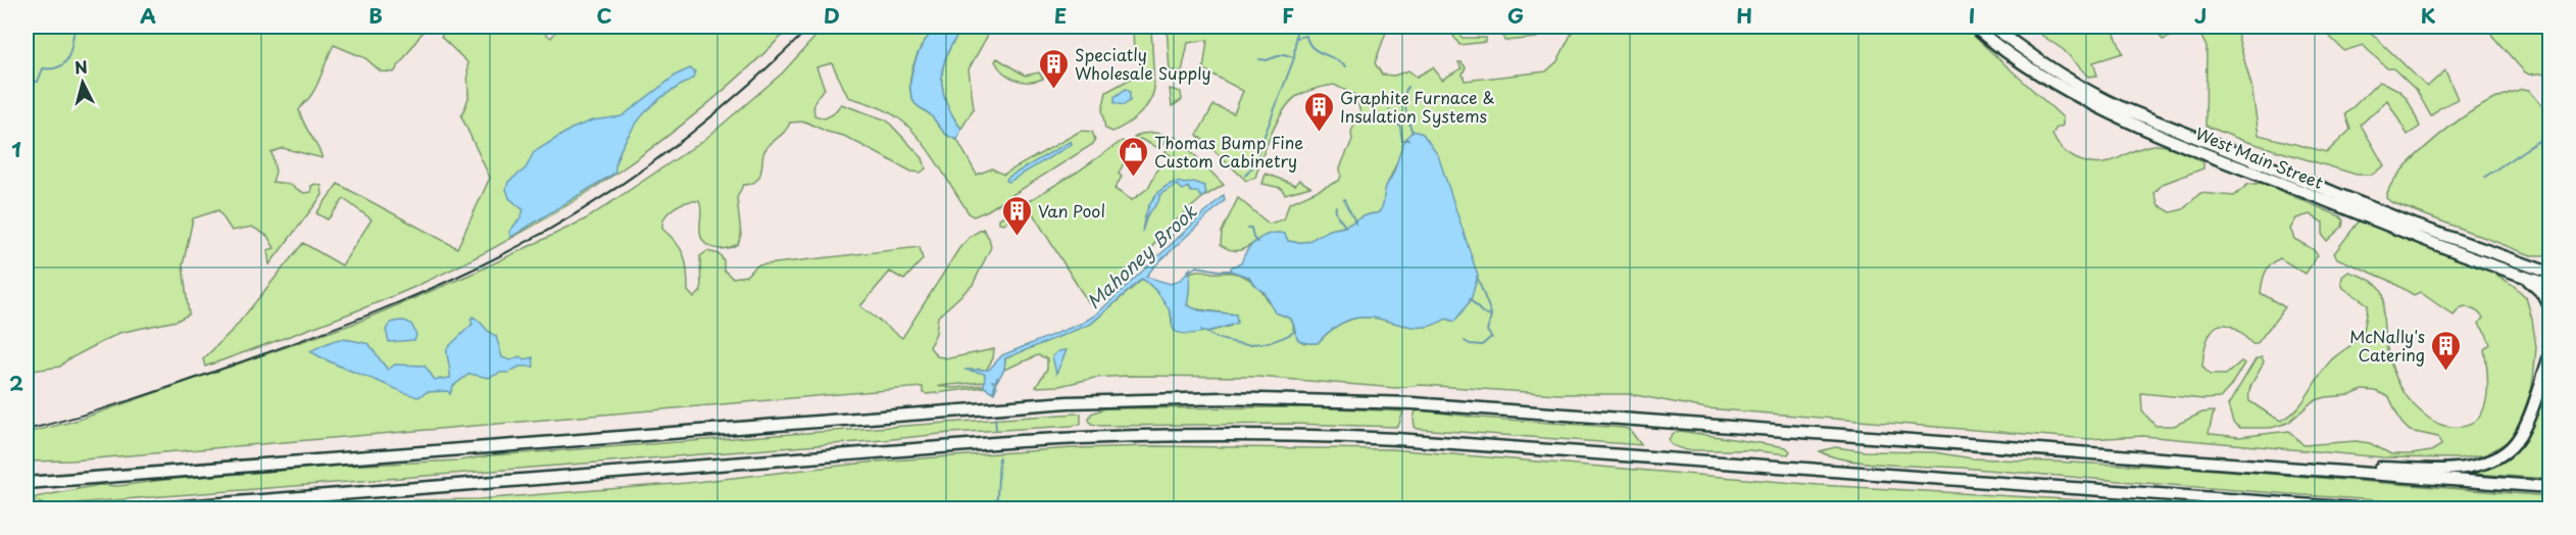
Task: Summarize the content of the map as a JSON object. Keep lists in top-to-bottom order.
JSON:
{
  "streets": {
    "highway": ["West Main Street"]
  },
  "water": ["Mahoney Brook"],
  "places": {
    "building": [
      "Speciatly Wholesale Supply",
      "Graphite Furnace & Insulation Systems",
      "Van Pool",
      "McNally's Catering"
    ],
    "shop": ["Thomas Bump Fine Custom Cabinetry"]
  },
  "north": "top",
  "grid": {
    "columns": [
      "A",
      "B",
      "C",
      "D",
      "E",
      "F",
      "G",
      "H",
      "I",
      "J",
      "K"
    ],
    "rows": ["1", "2"]
  }
}
